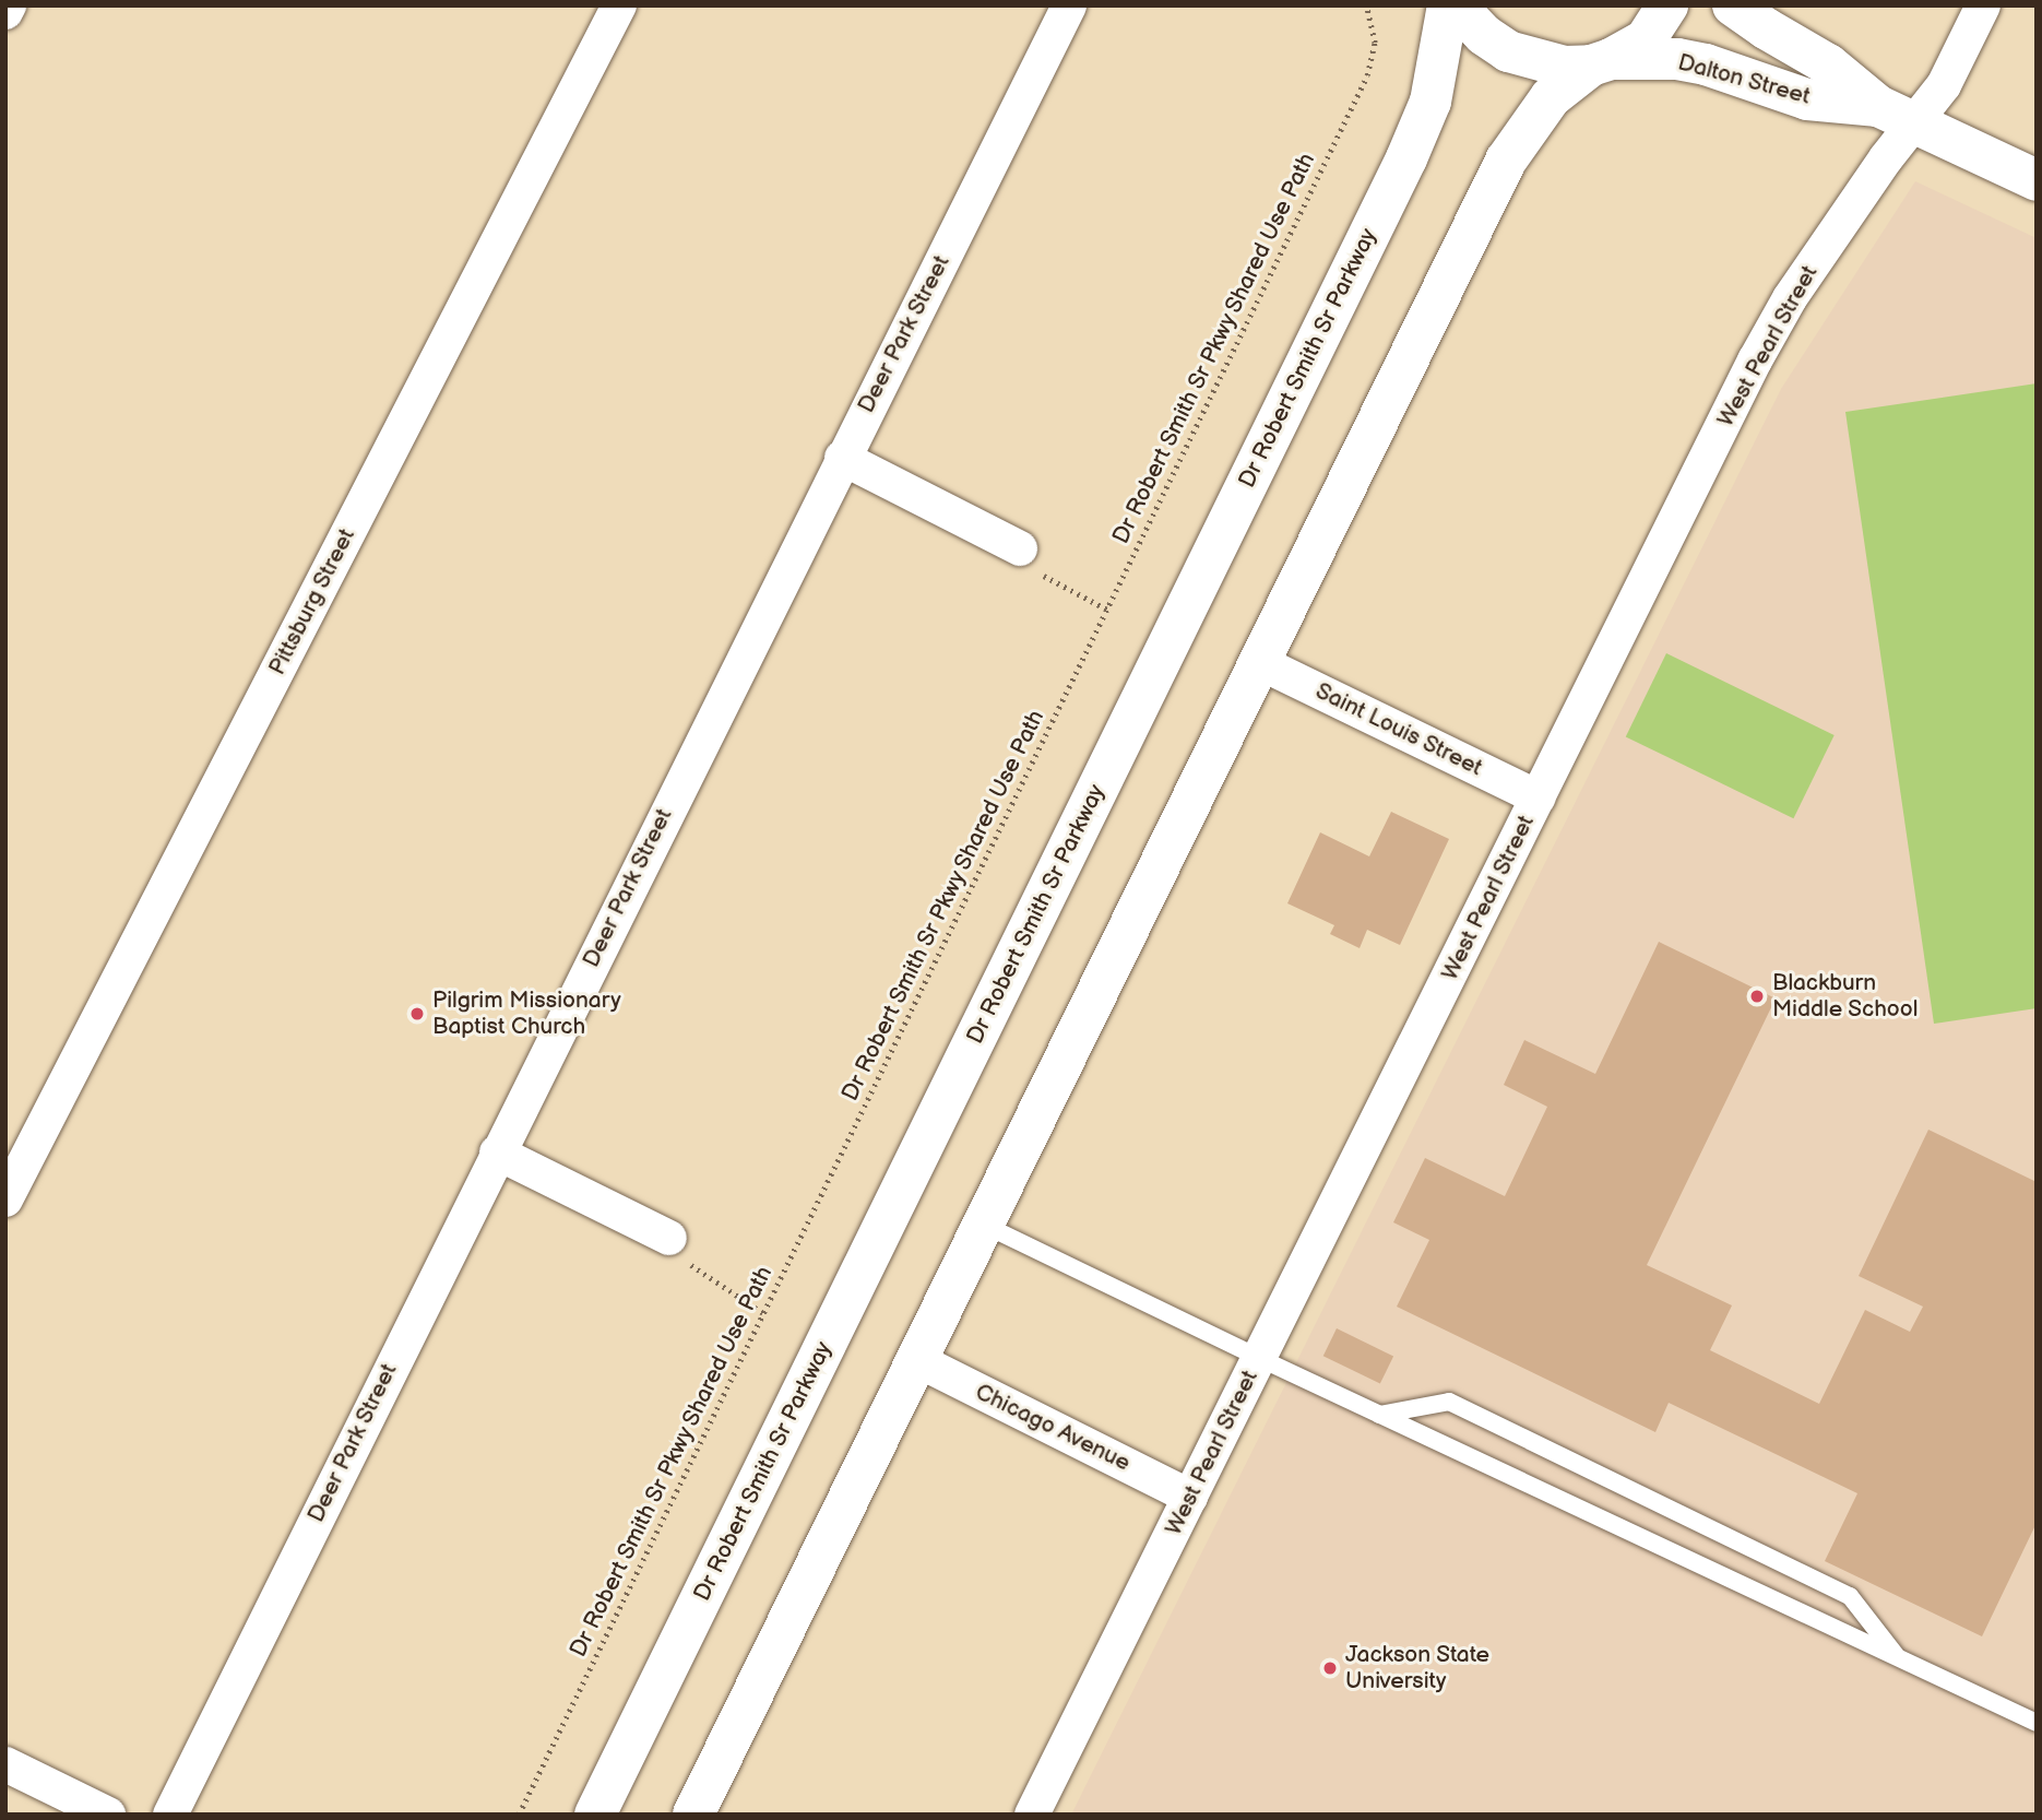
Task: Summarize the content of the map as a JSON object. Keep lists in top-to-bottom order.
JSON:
{
  "streets": {
    "street": [
      "Dalton Street",
      "Deer Park Street",
      "West Pearl Street",
      "Dr Robert Smith Sr Parkway",
      "Pittsburg Street",
      "Saint Louis Street",
      "Chicago Avenue"
    ],
    "path": ["Dr Robert Smith Sr Pkwy Shared Use Path"]
  },
  "crossings": [
    ["Dalton Street", "West Pearl Street"],
    ["West Pearl Street", "Saint Louis Street"],
    ["West Pearl Street", "Chicago Avenue"]
  ],
  "places": ["Blackburn Middle School", "Pilgrim Missionary Baptist Church", "Jackson State University"]
}
